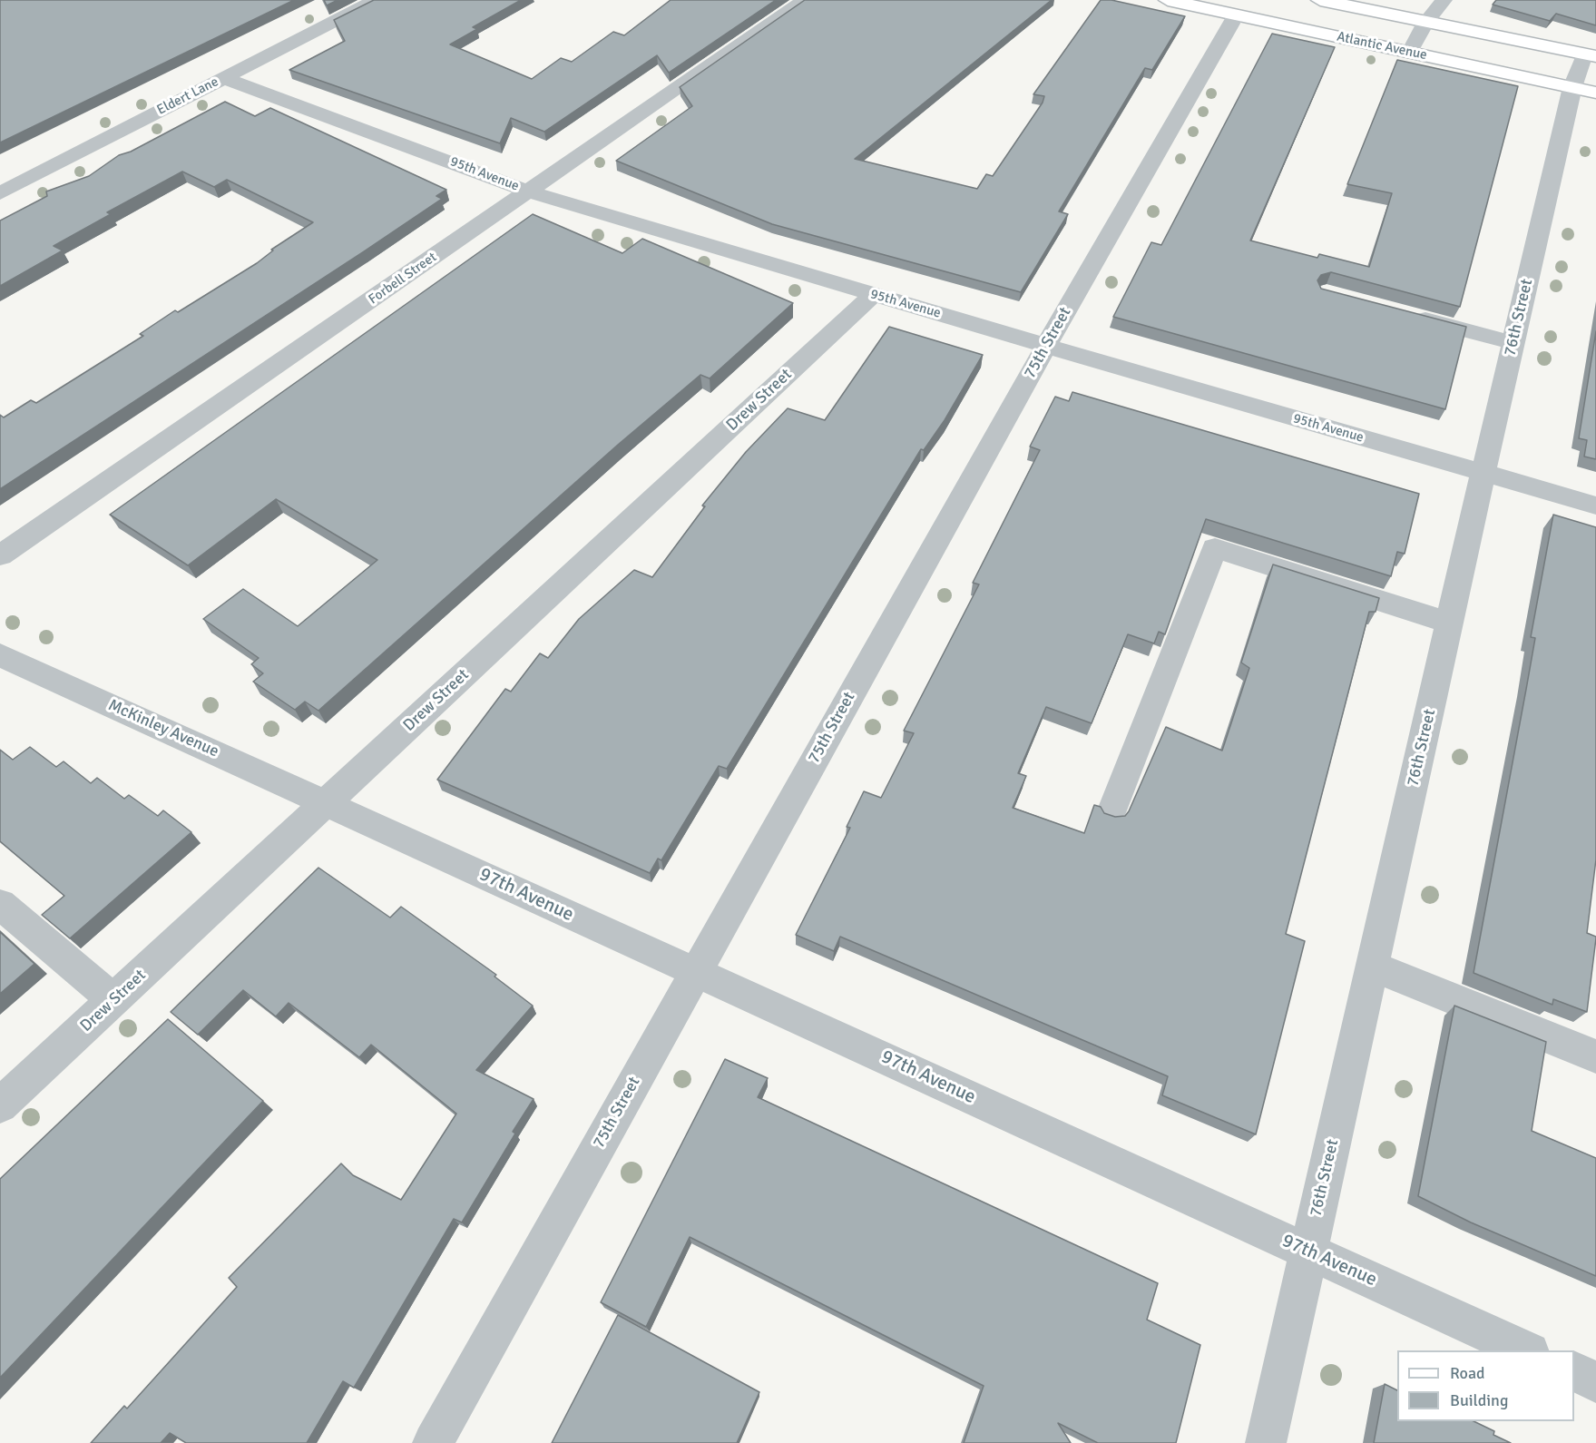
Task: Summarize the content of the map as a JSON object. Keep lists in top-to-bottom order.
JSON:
{
  "streets": {
    "main road": ["Atlantic Avenue"],
    "street": [
      "Eldert Lane",
      "95th Avenue",
      "Forbell Street",
      "76th Street",
      "75th Street",
      "Drew Street",
      "McKinley Avenue",
      "97th Avenue"
    ]
  },
  "crossings": [
    ["Atlantic Avenue", "76th Street"],
    ["Atlantic Avenue", "75th Street"],
    ["Eldert Lane", "95th Avenue"],
    ["95th Avenue", "Forbell Street"],
    ["95th Avenue", "76th Street"],
    ["95th Avenue", "75th Street"],
    ["95th Avenue", "Drew Street"],
    ["76th Street", "97th Avenue"],
    ["75th Street", "97th Avenue"],
    ["Drew Street", "McKinley Avenue"],
    ["Drew Street", "97th Avenue"],
    ["McKinley Avenue", "97th Avenue"]
  ],
  "legend": ["Road", "Building"]
}
